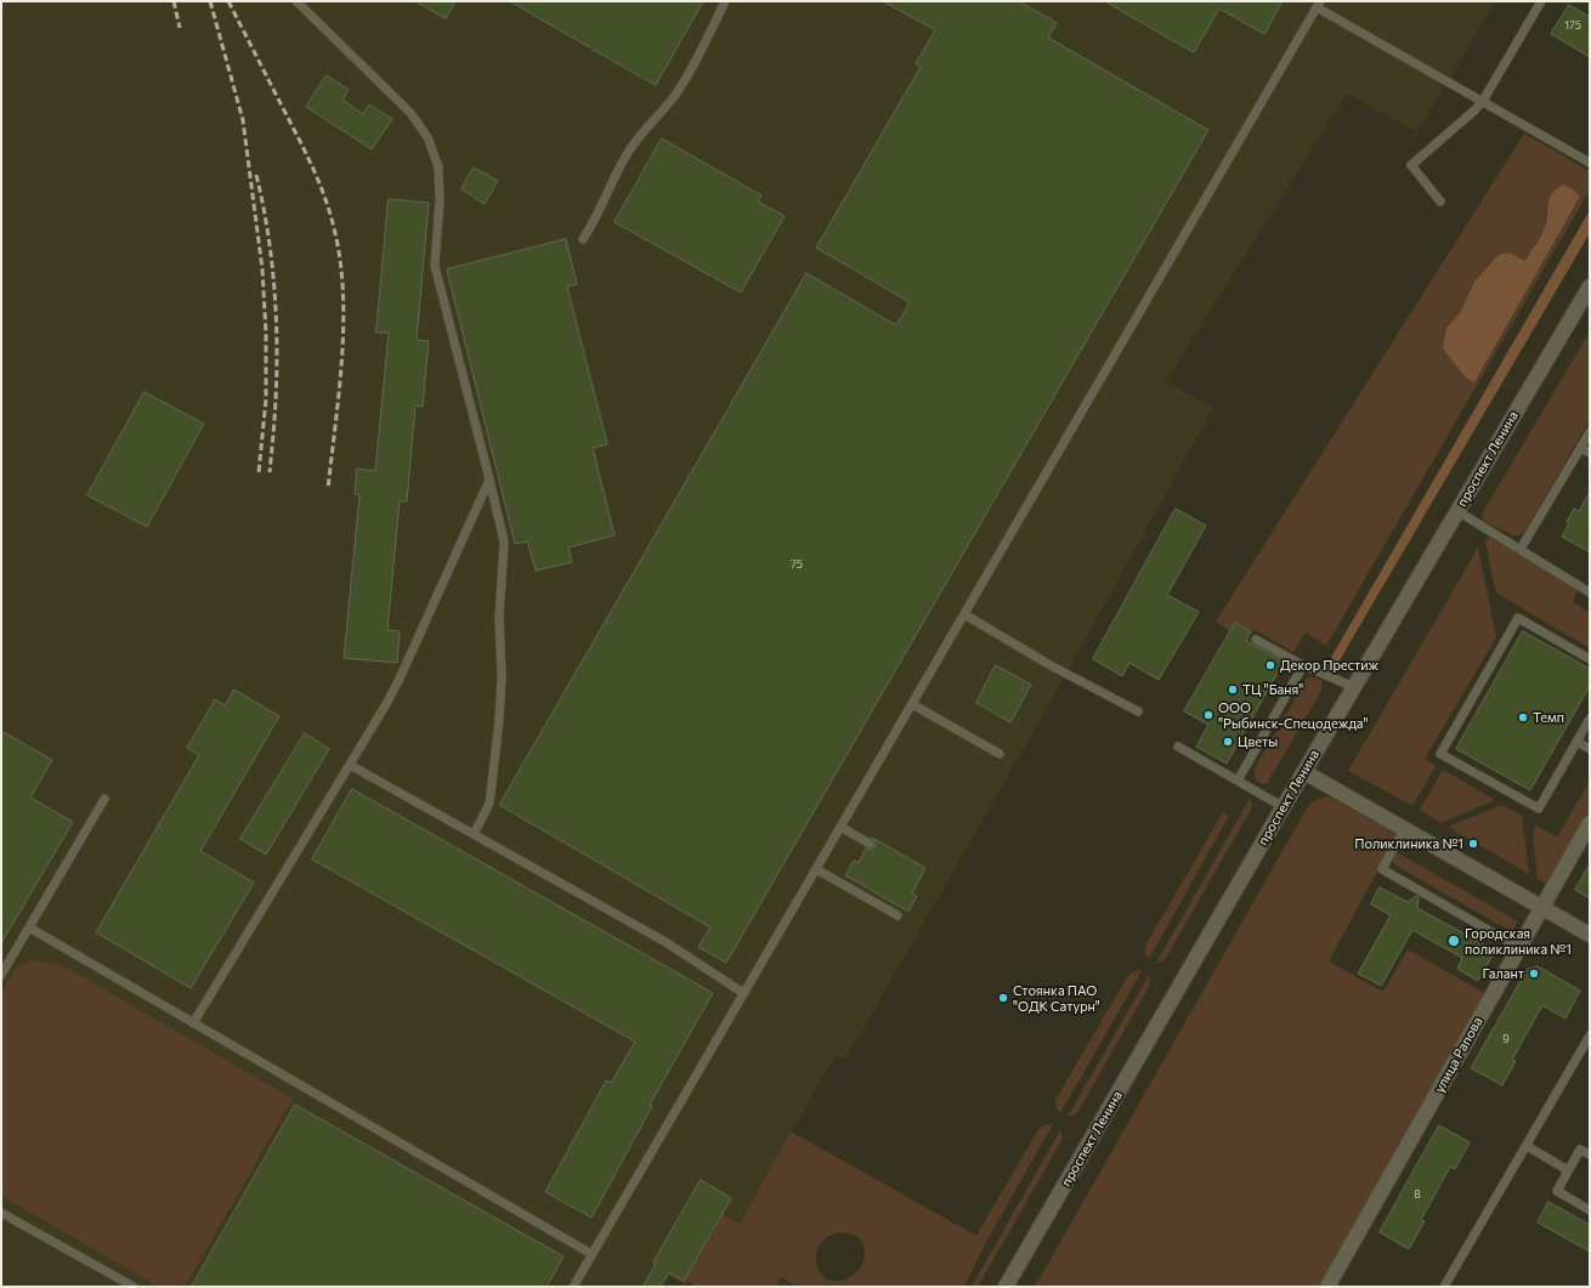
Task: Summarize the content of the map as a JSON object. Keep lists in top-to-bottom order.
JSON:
{
  "streets": {
    "main road": ["проспект Ленина", "улица Рапова"]
  },
  "places": [
    "Декор Престиж",
    "ТЦ \"Баня\"",
    "ООО \"Рыбинск-Спецодежда\"",
    "Темп",
    "Цветы",
    "Поликлиника №1",
    "Городская поликлиника №1",
    "Галант",
    "Стоянка ПАО \"ОДК Сатурн\""
  ],
  "house_numbers": [
    "175",
    "75",
    "9",
    "8"
  ]
}
